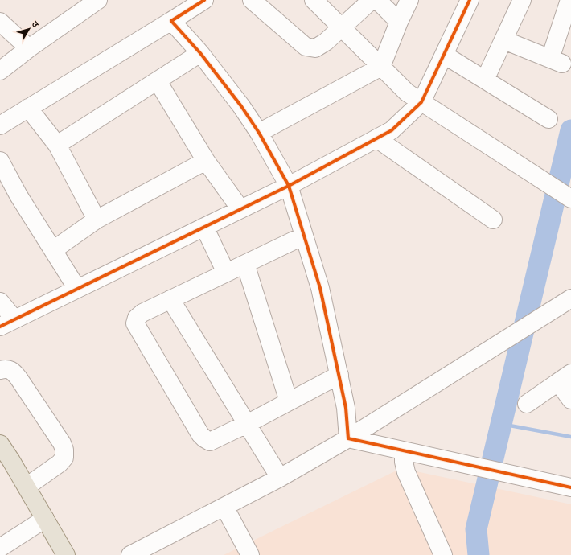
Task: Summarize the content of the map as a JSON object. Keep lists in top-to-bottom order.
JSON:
{
  "north": "top right"
}
